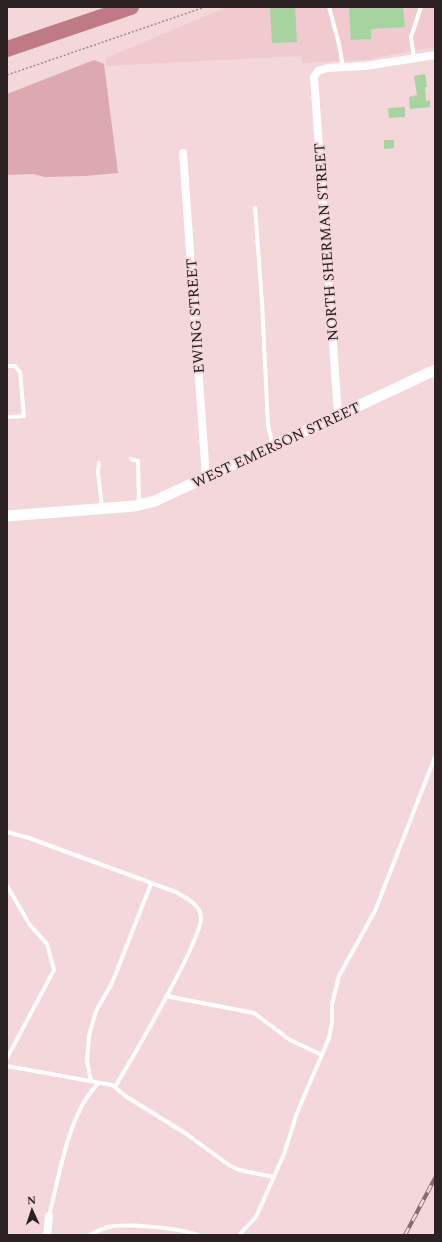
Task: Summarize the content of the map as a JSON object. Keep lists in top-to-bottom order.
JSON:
{
  "streets": {
    "street": ["NORTH SHERMAN STREET", "EWING STREET", "WEST EMERSON STREET"]
  },
  "crossings": [
    ["NORTH SHERMAN STREET", "WEST EMERSON STREET"],
    ["EWING STREET", "WEST EMERSON STREET"]
  ],
  "north": "top"
}
